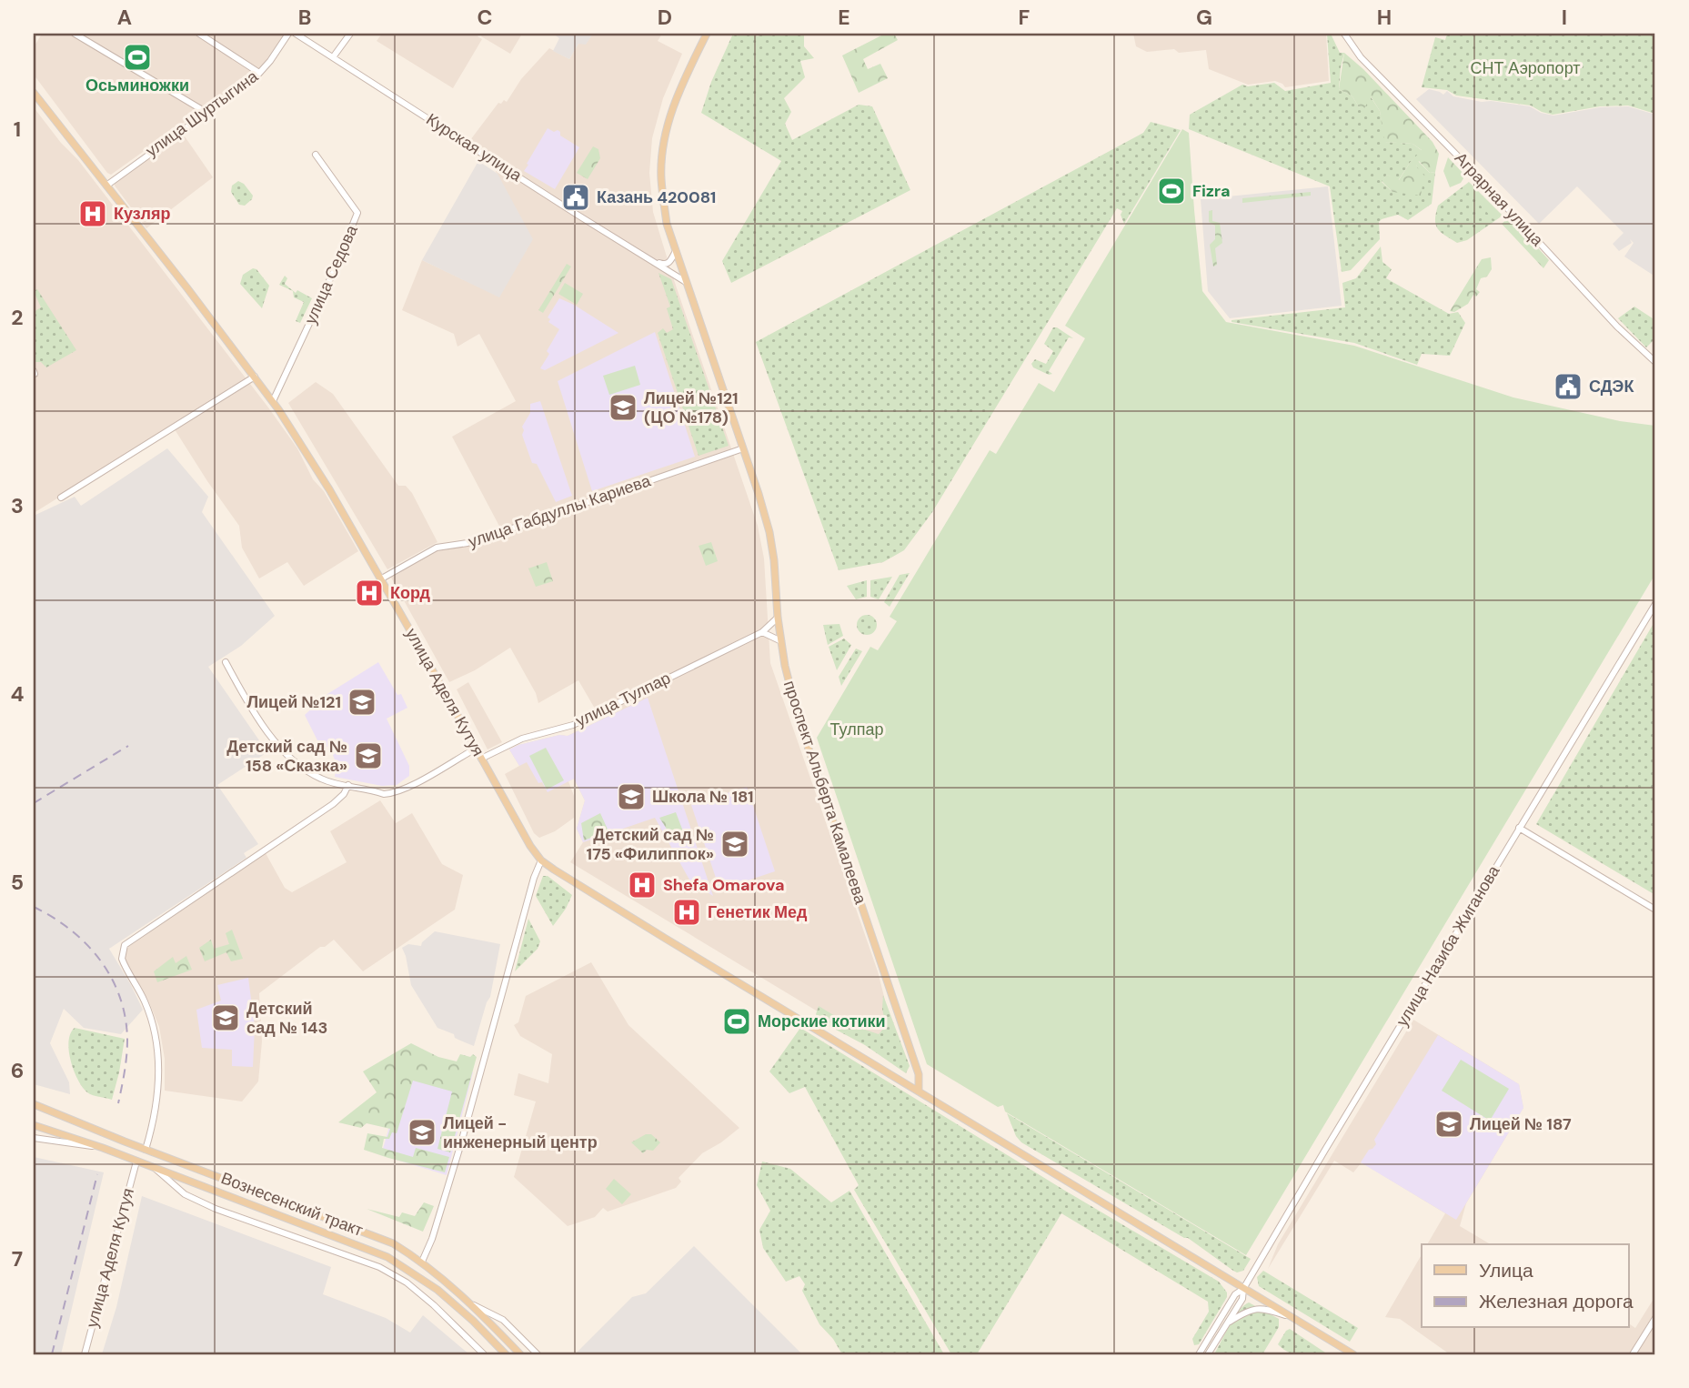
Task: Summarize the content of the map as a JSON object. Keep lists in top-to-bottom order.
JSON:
{
  "streets": {
    "main road": ["улица Аделя Кутуя", "проспект Альберта Камалеева", "Вознесенский тракт"],
    "street": [
      "улица Шуртыгина",
      "Курская улица",
      "Аграрная улица",
      "улица Седова",
      "улица Габдуллы Кариева",
      "улица Тулпар",
      "улица Назиба Жиганова"
    ]
  },
  "crossings": [
    ["улица Шуртыгина", "улица Аделя Кутуя"],
    ["Курская улица", "проспект Альберта Камалеева"],
    ["улица Седова", "улица Аделя Кутуя"],
    ["улица Габдуллы Кариева", "улица Аделя Кутуя"],
    ["улица Габдуллы Кариева", "проспект Альберта Камалеева"],
    ["улица Аделя Кутуя", "улица Тулпар"],
    ["улица Аделя Кутуя", "Вознесенский тракт"],
    ["улица Тулпар", "проспект Альберта Камалеева"]
  ],
  "parks": ["СНТ Аэропорт", "Тулпар"],
  "places": {
    "sports": ["Осьминожки", "Fizra", "Морские котики"],
    "public building": ["Казань 420081", "СДЭК"],
    "hospital": [
      "Кузляр",
      "Корд",
      "Shefa Omarova",
      "Генетик Мед"
    ],
    "school or university": [
      "Лицей №121 (ЦО №178)",
      "Лицей №121",
      "Детский сад № 158 «Сказка»",
      "Школа № 181",
      "Детский сад № 175 «Филиппок»",
      "Детский сад № 143",
      "Лицей № 187",
      "Лицей - инженерный центр"
    ]
  },
  "legend": ["Улица", "Железная дорога"],
  "grid": {
    "columns": [
      "A",
      "B",
      "C",
      "D",
      "E",
      "F",
      "G",
      "H",
      "I"
    ],
    "rows": [
      "1",
      "2",
      "3",
      "4",
      "5",
      "6",
      "7"
    ]
  }
}
